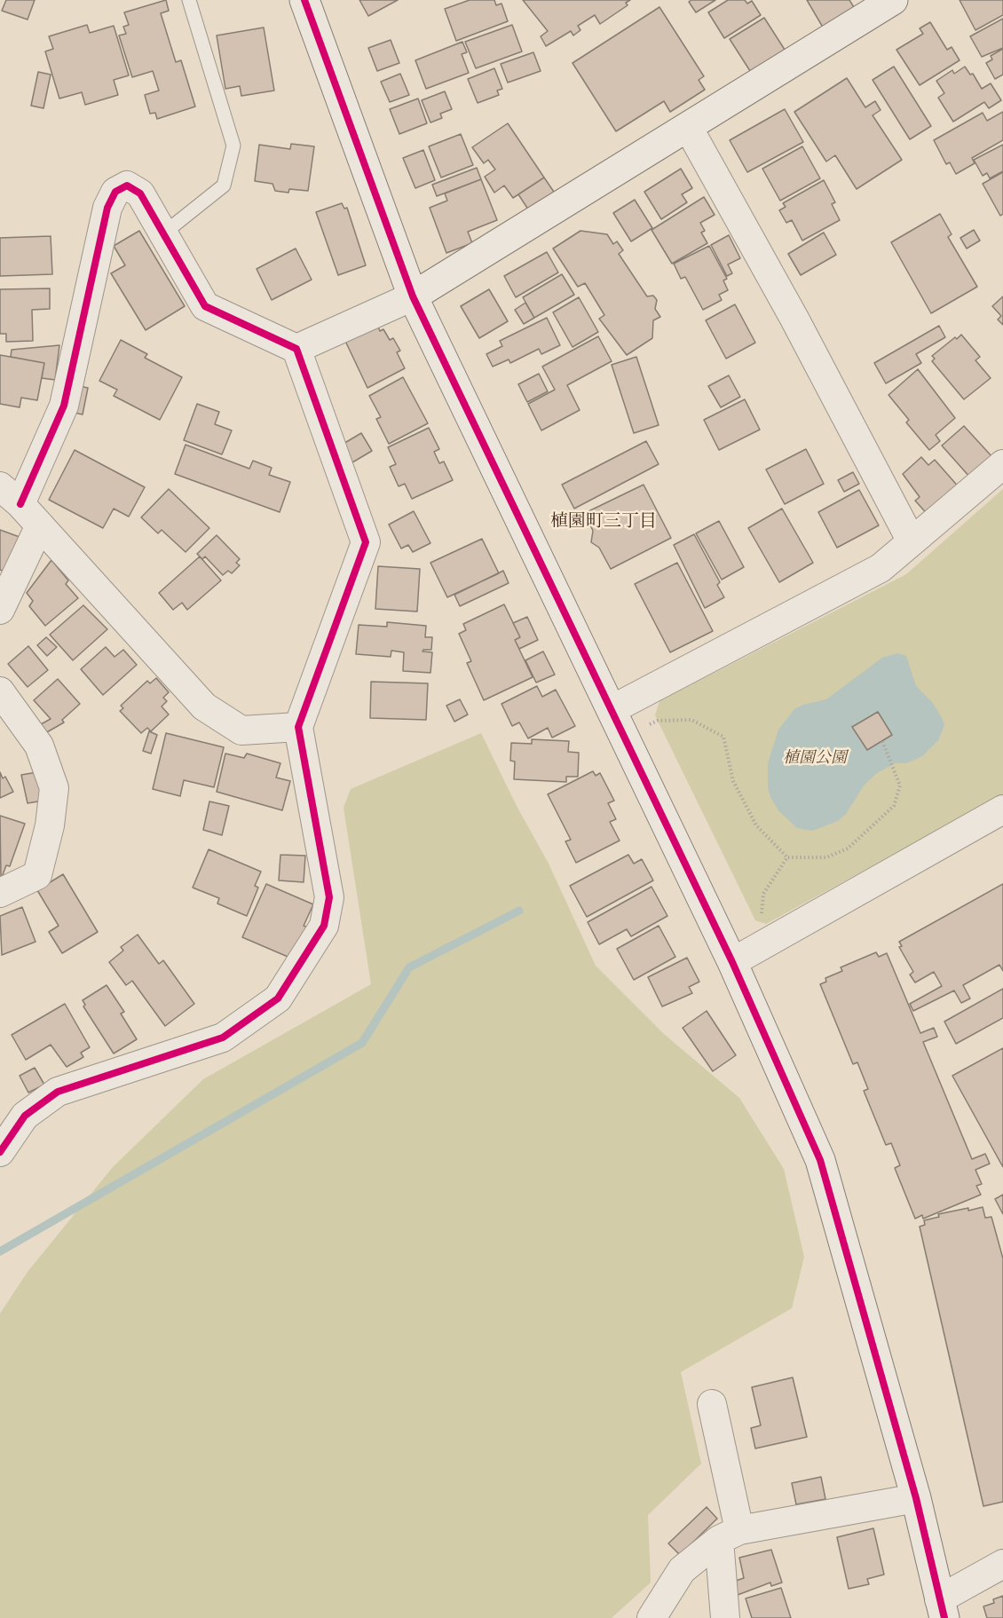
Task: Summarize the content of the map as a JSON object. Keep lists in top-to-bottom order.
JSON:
{
  "districts": ["植園町三丁目"],
  "parks": ["植園公園"]
}
